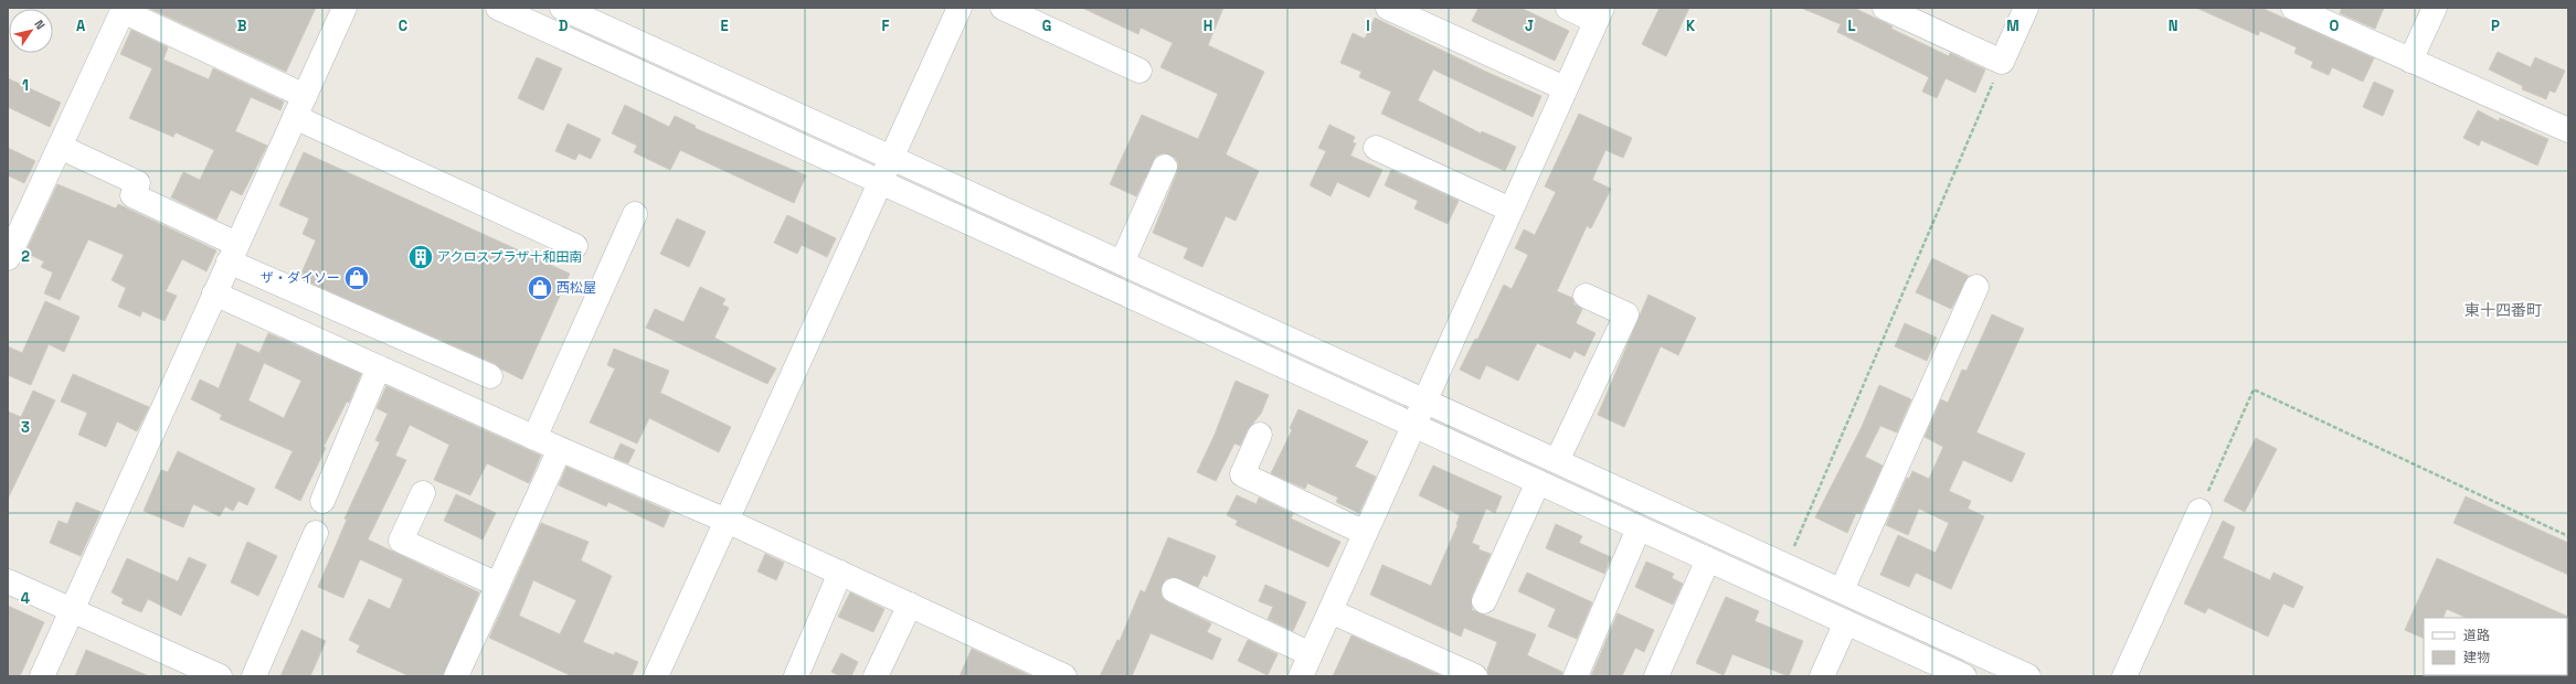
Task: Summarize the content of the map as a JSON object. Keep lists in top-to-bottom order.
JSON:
{
  "districts": ["東十四番町"],
  "places": {
    "building": ["アクロスプラザ十和田南"],
    "shop": ["ザ・ダイソー", "西松屋"]
  },
  "legend": ["道路", "建物"],
  "north": "top right",
  "grid": {
    "columns": [
      "A",
      "B",
      "C",
      "D",
      "E",
      "F",
      "G",
      "H",
      "I",
      "J",
      "K",
      "L",
      "M",
      "N",
      "O",
      "P"
    ],
    "rows": [
      "1",
      "2",
      "3",
      "4"
    ]
  }
}
